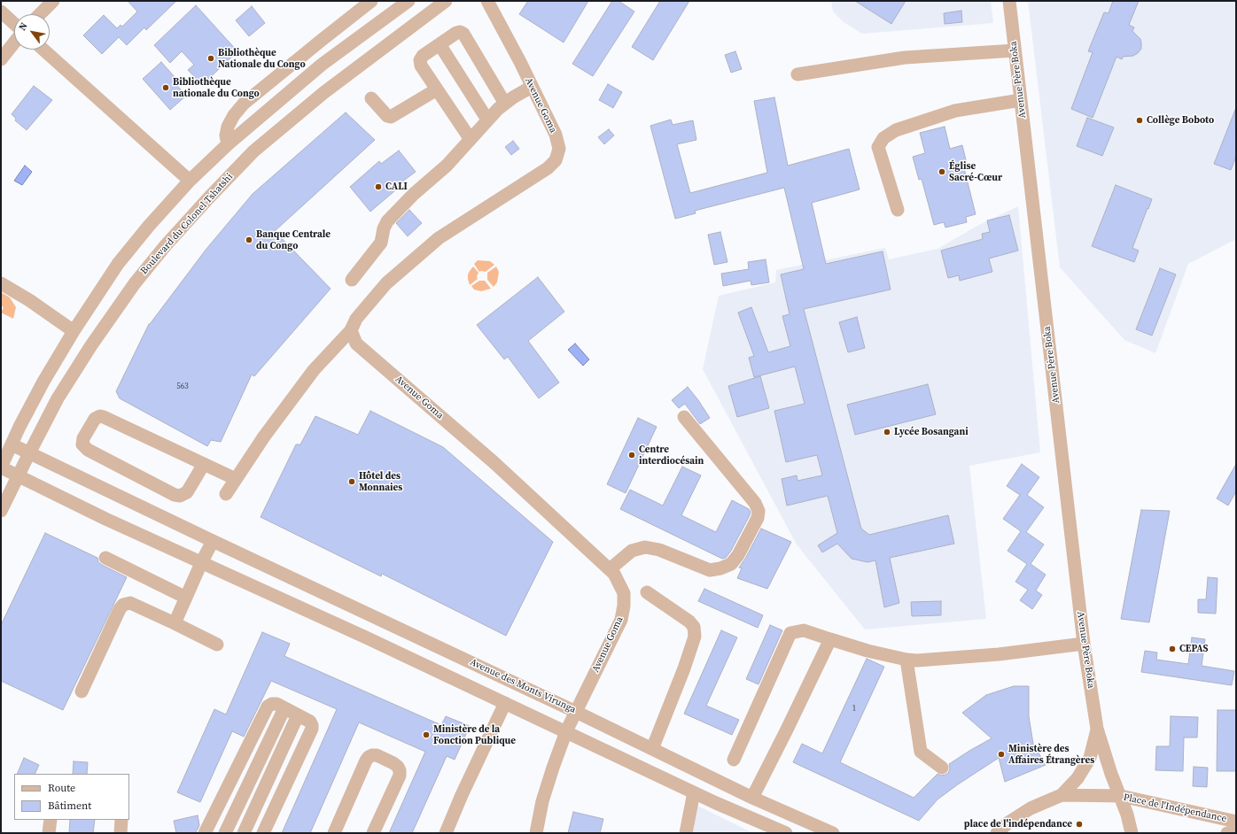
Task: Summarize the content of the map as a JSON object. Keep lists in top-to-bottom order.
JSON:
{
  "streets": {
    "street": [
      "Avenue Père Boka",
      "Avenue Goma",
      "Boulevard du Colonel Tshatshi",
      "Avenue des Monts Virunga",
      "Place de l'Indépendance"
    ]
  },
  "crossings": [
    ["Avenue Goma", "Avenue des Monts Virunga"],
    ["Boulevard du Colonel Tshatshi", "Avenue des Monts Virunga"]
  ],
  "places": [
    "Bibliothèque Nationale du Congo",
    "Bibliothèque nationale du Congo",
    "Collège Boboto",
    "Église Sacré-Cœur",
    "CALI",
    "Banque Centrale du Congo",
    "Lycée Bosangani",
    "Centre interdiocésain",
    "Hôtel des Monnaies",
    "CEPAS",
    "Ministère de la Fonction Publique",
    "Ministère des Affaires Étrangères",
    "place de l'indépendance"
  ],
  "house_numbers": ["563", "1"],
  "legend": ["Route", "Bâtiment"],
  "north": "top left"
}
